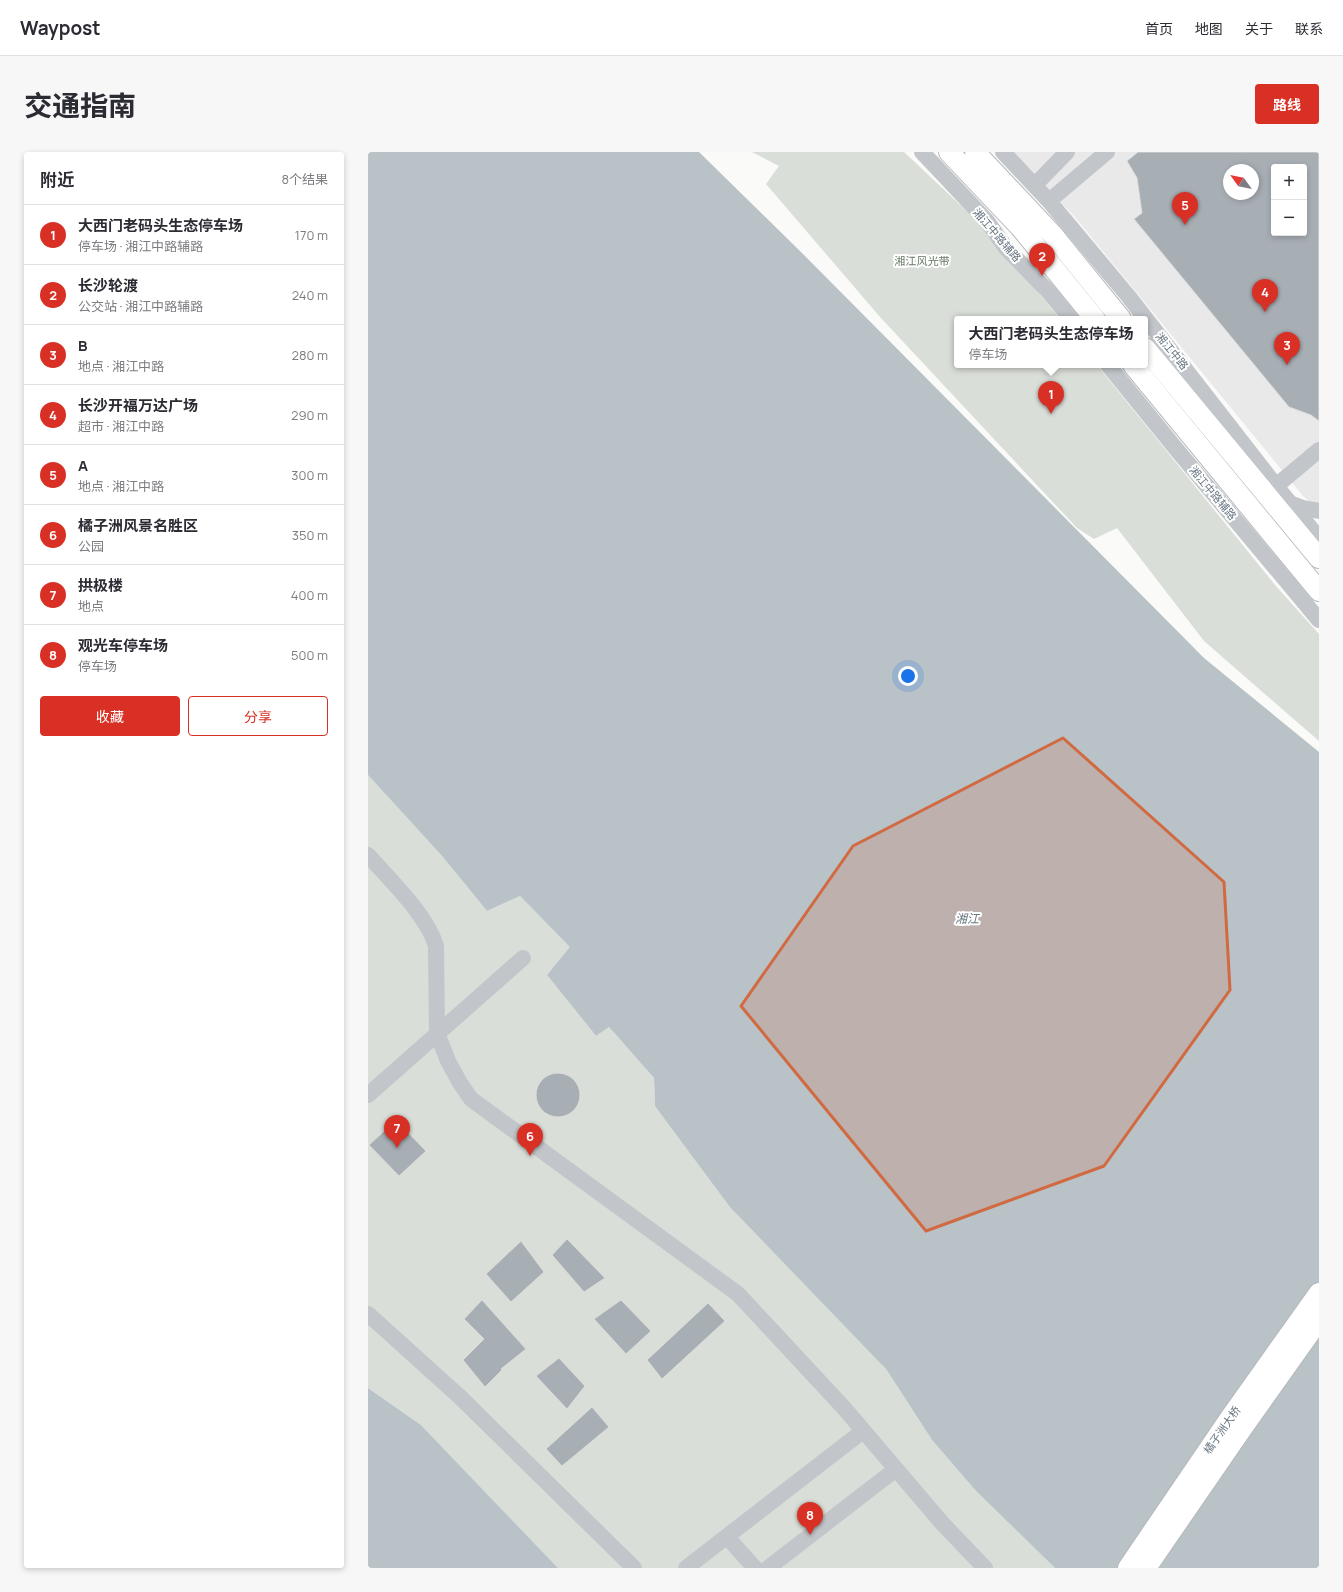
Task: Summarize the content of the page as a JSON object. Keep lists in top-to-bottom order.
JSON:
{
  "streets": {
    "main road": ["湘江中路", "橘子洲大桥"],
    "street": ["湘江中路辅路"]
  },
  "water": ["湘江"],
  "parks": ["湘江风光带"],
  "north": "top left",
  "page": {
    "header": "Waypost",
    "nav": [
      "首页",
      "地图",
      "关于",
      "联系"
    ],
    "title": "交通指南",
    "buttons": [
      "路线",
      ["收藏", "分享"]
    ],
    "heading": ["附近", "8个结果"],
    "map_buttons": ["+", "−"],
    "pins": [
      "5",
      "2",
      "4",
      "3",
      "1",
      "7",
      "6",
      "8"
    ],
    "list": [
      {
        "mark": "1",
        "name": "大西门老码头生态停车场",
        "note": "停车场 · 湘江中路辅路",
        "value": "170 m"
      },
      {
        "mark": "2",
        "name": "长沙轮渡",
        "note": "公交站 · 湘江中路辅路",
        "value": "240 m"
      },
      {
        "mark": "3",
        "name": "B",
        "note": "地点 · 湘江中路",
        "value": "280 m"
      },
      {
        "mark": "4",
        "name": "长沙开福万达广场",
        "note": "超市 · 湘江中路",
        "value": "290 m"
      },
      {
        "mark": "5",
        "name": "A",
        "note": "地点 · 湘江中路",
        "value": "300 m"
      },
      {
        "mark": "6",
        "name": "橘子洲风景名胜区",
        "note": "公园",
        "value": "350 m"
      },
      {
        "mark": "7",
        "name": "拱极楼",
        "note": "地点",
        "value": "400 m"
      },
      {
        "mark": "8",
        "name": "观光车停车场",
        "note": "停车场",
        "value": "500 m"
      }
    ],
    "popup": ["大西门老码头生态停车场", "停车场"]
  }
}
